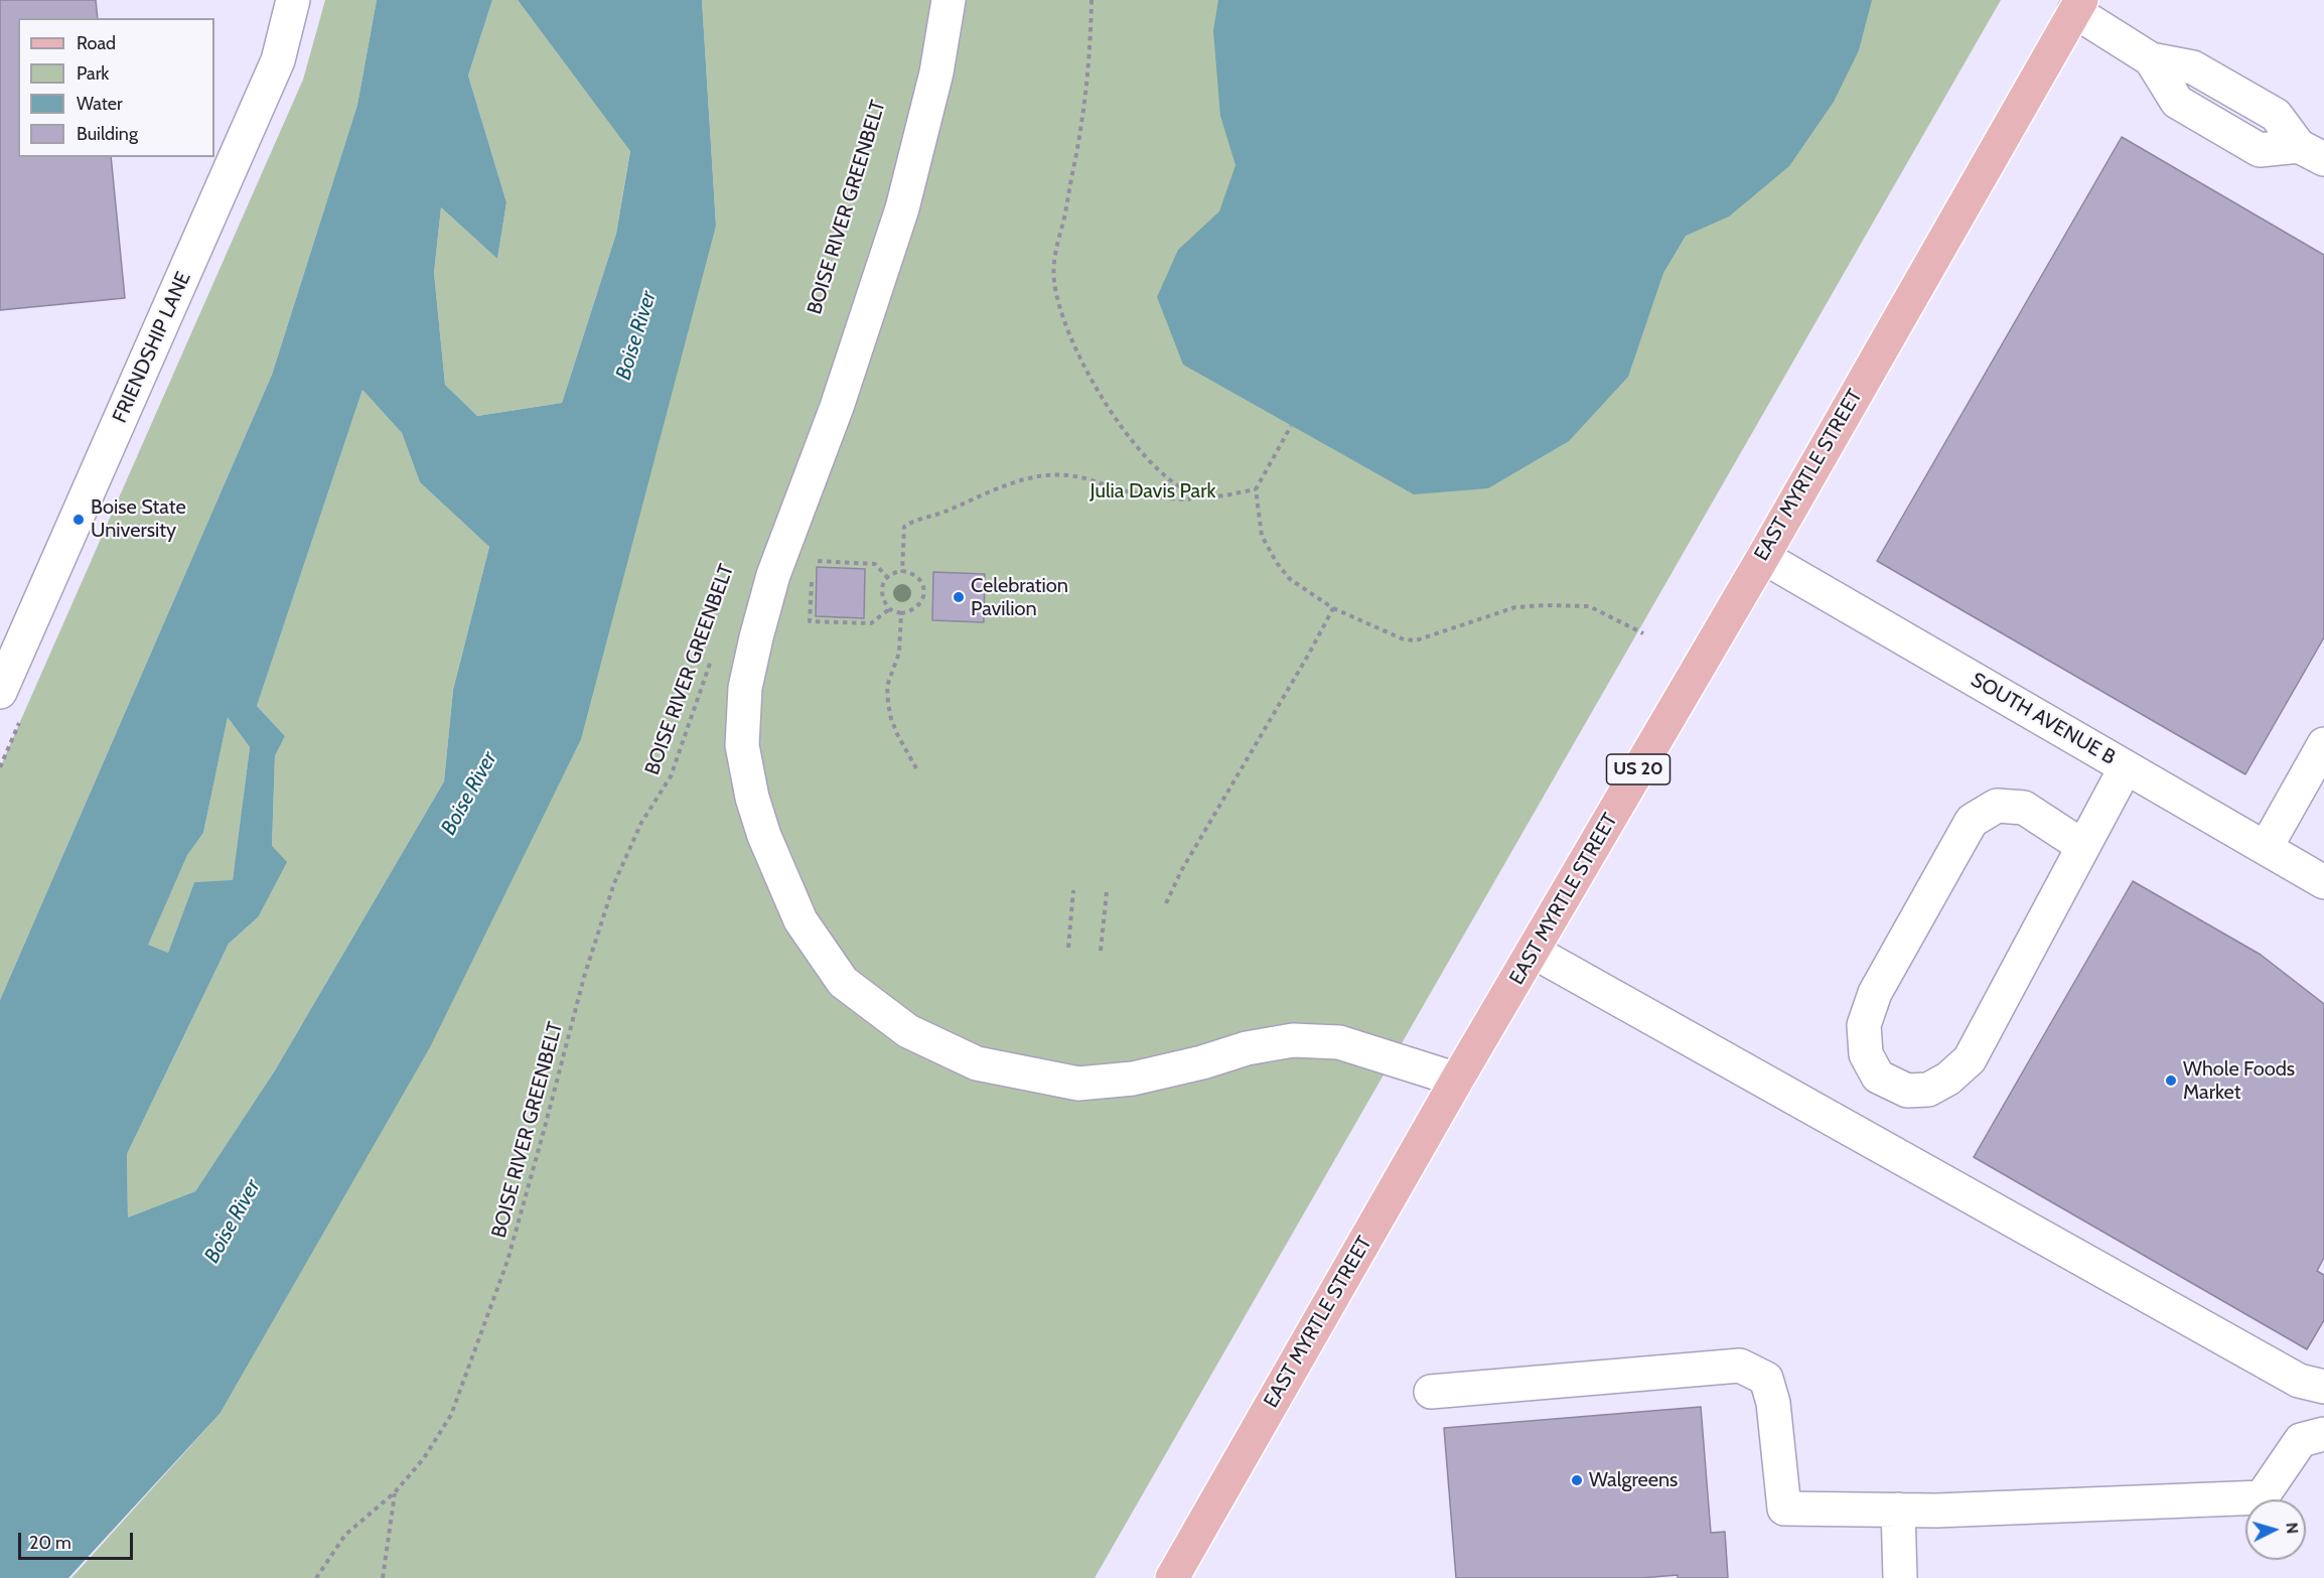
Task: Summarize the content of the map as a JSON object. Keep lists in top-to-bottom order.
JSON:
{
  "streets": {
    "main road": ["EAST MYRTLE STREET", "US 20"],
    "street": ["FRIENDSHIP LANE", "SOUTH AVENUE B"],
    "path": ["BOISE RIVER GREENBELT"]
  },
  "crossings": [
    ["EAST MYRTLE STREET", "SOUTH AVENUE B"]
  ],
  "water": ["Boise River"],
  "parks": ["Julia Davis Park"],
  "places": [
    "Boise State University",
    "Celebration Pavilion",
    "Whole Foods Market",
    "Walgreens"
  ],
  "legend": [
    "Road",
    "Park",
    "Water",
    "Building"
  ],
  "scale_bar": "20 m",
  "north": "right"
}
